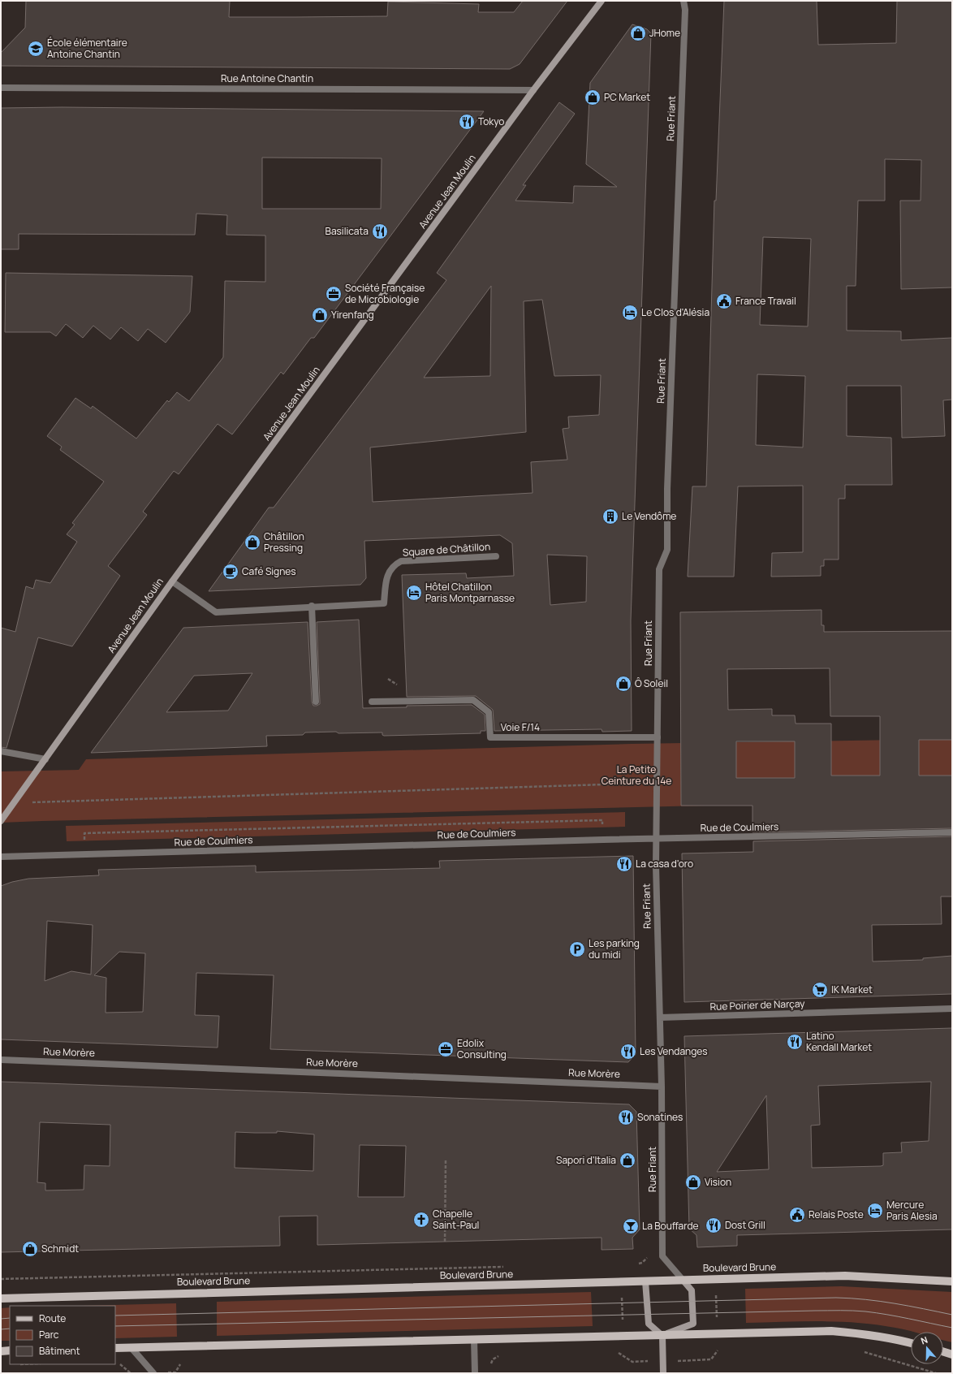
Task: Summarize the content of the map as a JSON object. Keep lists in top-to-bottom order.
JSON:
{
  "streets": {
    "main road": ["Avenue Jean Moulin", "Boulevard Brune"],
    "street": [
      "Rue Antoine Chantin",
      "Rue Friant",
      "Square de Châtillon",
      "Voie F/14",
      "Rue de Coulmiers",
      "Rue Poirier de Narçay",
      "Rue Morère"
    ]
  },
  "crossings": [
    ["Rue Antoine Chantin", "Avenue Jean Moulin"],
    ["Rue Friant", "Voie F/14"],
    ["Rue Friant", "Rue de Coulmiers"],
    ["Rue Friant", "Rue Poirier de Narçay"],
    ["Rue Friant", "Rue Morère"],
    ["Rue Friant", "Boulevard Brune"],
    ["Avenue Jean Moulin", "Square de Châtillon"]
  ],
  "parks": ["La Petite Ceinture du 14e"],
  "places": {
    "shop": [
      "JHome",
      "PC Market",
      "Yirenfang",
      "Châtillon Pressing",
      "Ô Soleil",
      "Sapori d'Italia",
      "Vision",
      "Schmidt"
    ],
    "school or university": ["École élémentaire Antoine Chantin"],
    "restaurant": [
      "Tokyo",
      "Basilicata",
      "La casa d'oro",
      "Latino Kendall Market",
      "Les Vendanges",
      "Sonatines",
      "Dost Grill"
    ],
    "office": ["Société Française de Microbiologie", "Edolix Consulting"],
    "public building": ["France Travail", "Relais Poste"],
    "hotel": ["Le Clos d'Alésia", "Hôtel Chatillon Paris Montparnasse", "Mercure Paris Alesia"],
    "building": ["Le Vendôme"],
    "cafe": ["Café Signes"],
    "parking": ["Les parking du midi"],
    "supermarket": ["IK Market"],
    "church": ["Chapelle Saint-Paul"],
    "bar": ["La Bouffarde"]
  },
  "legend": ["Route", "Parc", "Bâtiment"],
  "north": "top"
}
